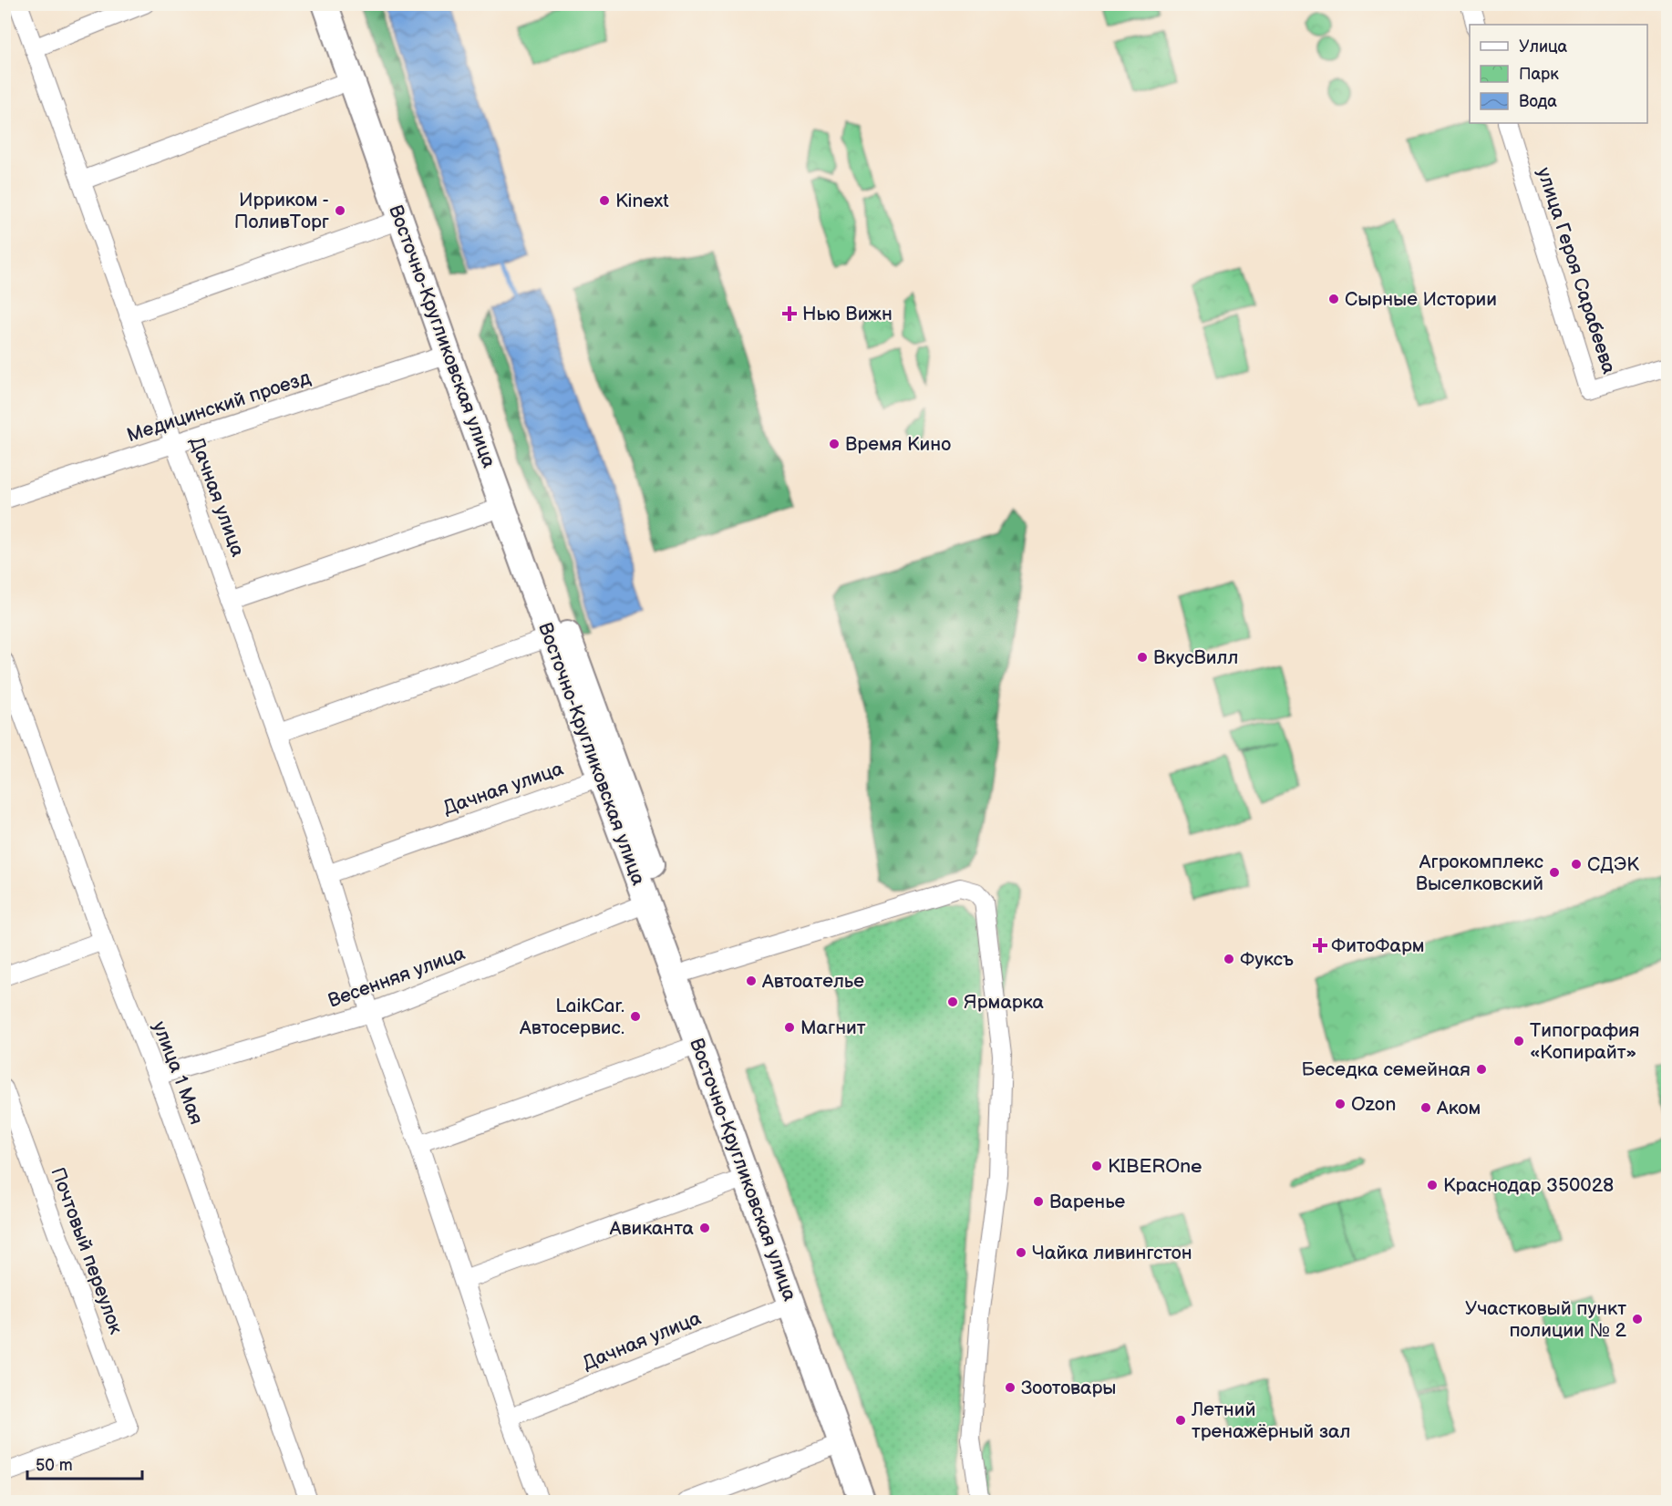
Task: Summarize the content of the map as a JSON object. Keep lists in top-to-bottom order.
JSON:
{
  "streets": {
    "main road": ["Восточно-Кругликовская улица"],
    "street": [
      "улица Героя Сарабеева",
      "Медицинский проезд",
      "Дачная улица",
      "Весенняя улица",
      "улица 1 Мая",
      "Почтовый переулок"
    ]
  },
  "crossings": [
    ["Восточно-Кругликовская улица", "Медицинский проезд"],
    ["Восточно-Кругликовская улица", "Дачная улица"],
    ["Восточно-Кругликовская улица", "Весенняя улица"],
    ["Медицинский проезд", "Дачная улица"],
    ["Дачная улица", "Весенняя улица"],
    ["Весенняя улица", "улица 1 Мая"]
  ],
  "places": {
    "other": [
      "Kinext",
      "Ирриком - ПоливТорг",
      "Сырные Истории",
      "Время Кино",
      "ВкусВилл",
      "СДЭК",
      "Агрокомплекс Выселковский",
      "Фуксъ",
      "Автоателье",
      "Ярмарка",
      "LaikCar. Автосервис.",
      "Магнит",
      "Типография «Копирайт»",
      "Беседка семейная",
      "Ozon",
      "Аком",
      "KIBEROne",
      "Краснодар 350028",
      "Варенье",
      "Авиканта",
      "Чайка ливингстон",
      "Участковый пункт полиции № 2",
      "Зоотовары",
      "Летний тренажёрный зал"
    ],
    "health": ["Нью Вижн", "ФитоФарм"]
  },
  "legend": ["Улица", "Парк", "Вода"],
  "scale_bar": "50 m"
}
